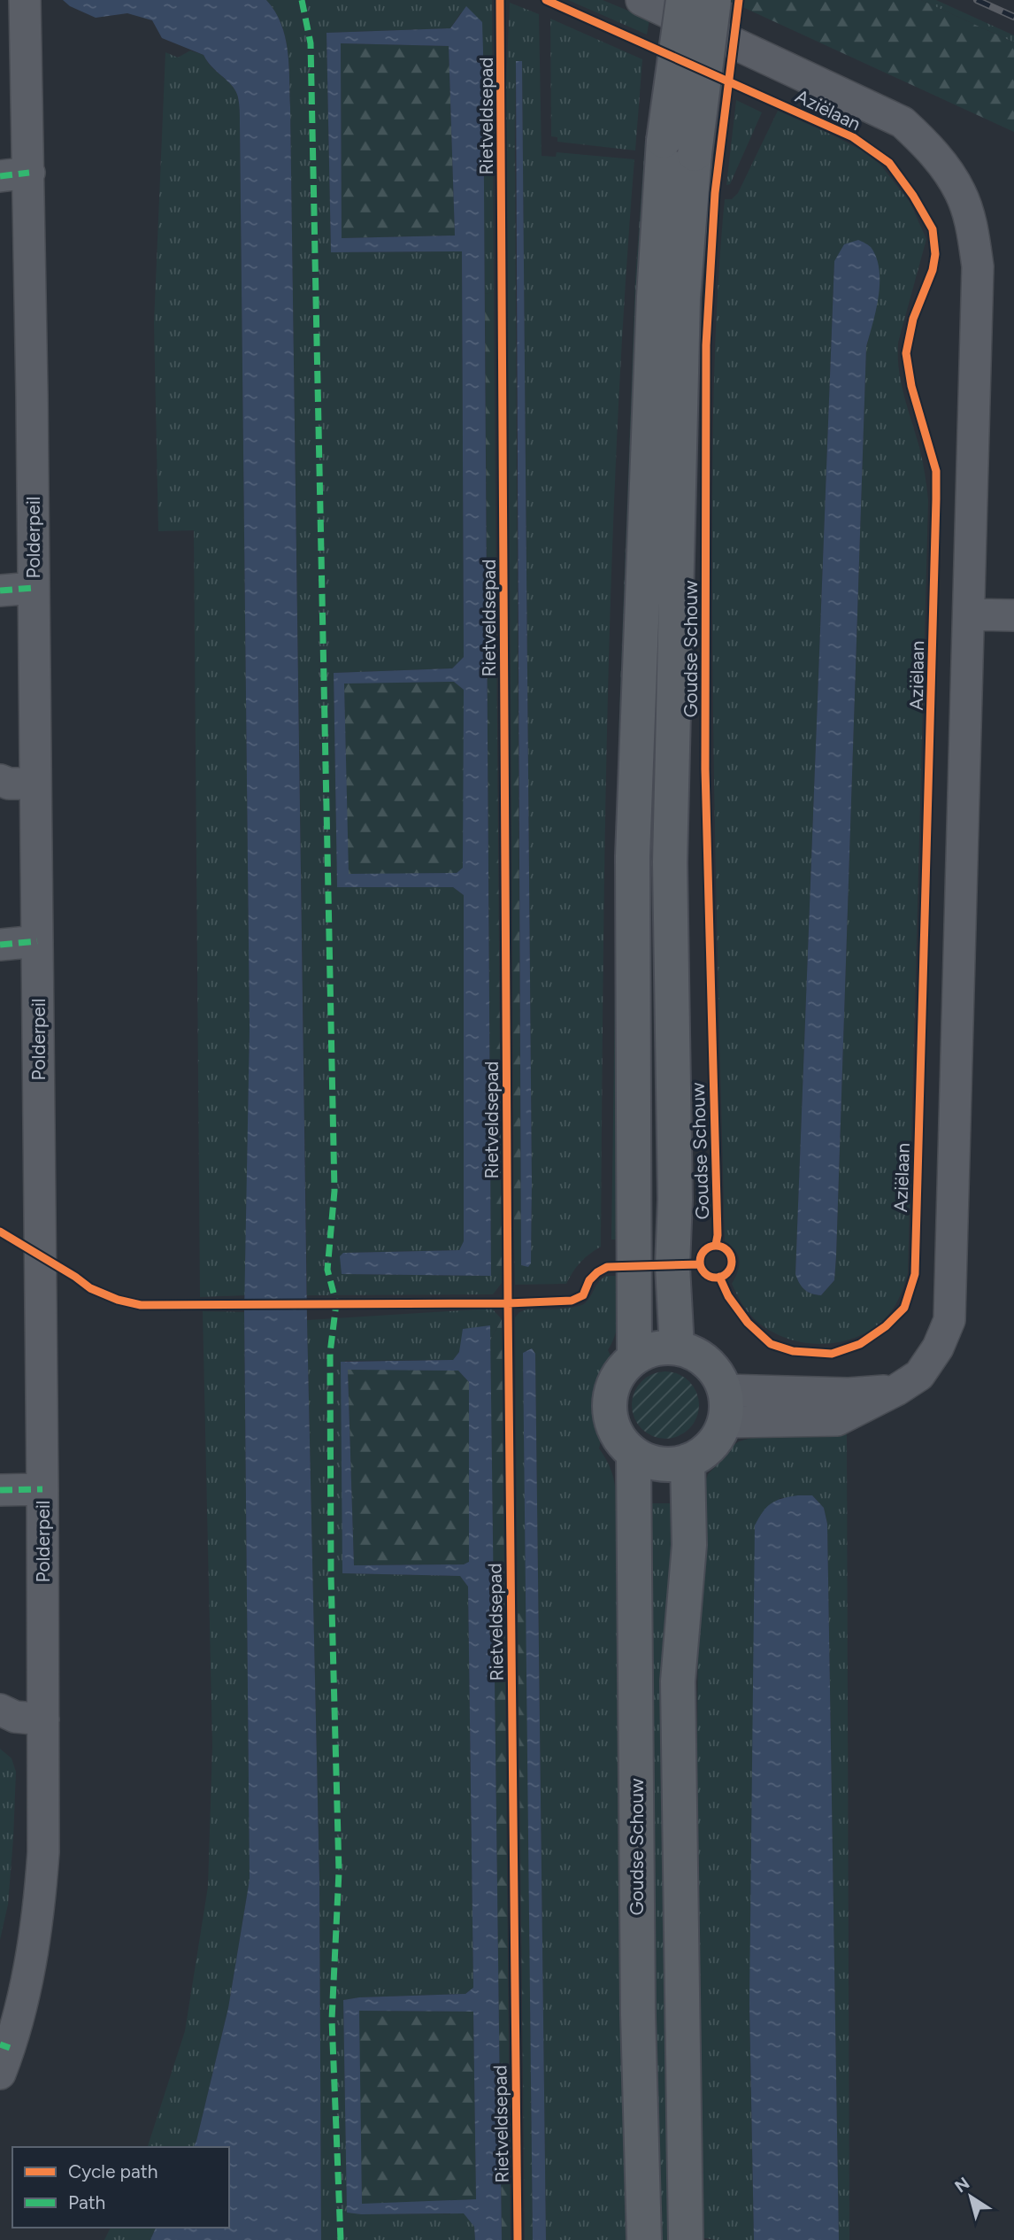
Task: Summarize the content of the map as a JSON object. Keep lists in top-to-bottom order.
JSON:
{
  "streets": {
    "main road": ["Goudse Schouw"],
    "street": ["Aziëlaan", "Polderpeil"],
    "cycle path": ["Rietveldsepad"]
  },
  "crossings": [
    ["Aziëlaan", "Goudse Schouw"]
  ],
  "legend": ["Cycle path", "Path"],
  "north": "top left"
}
